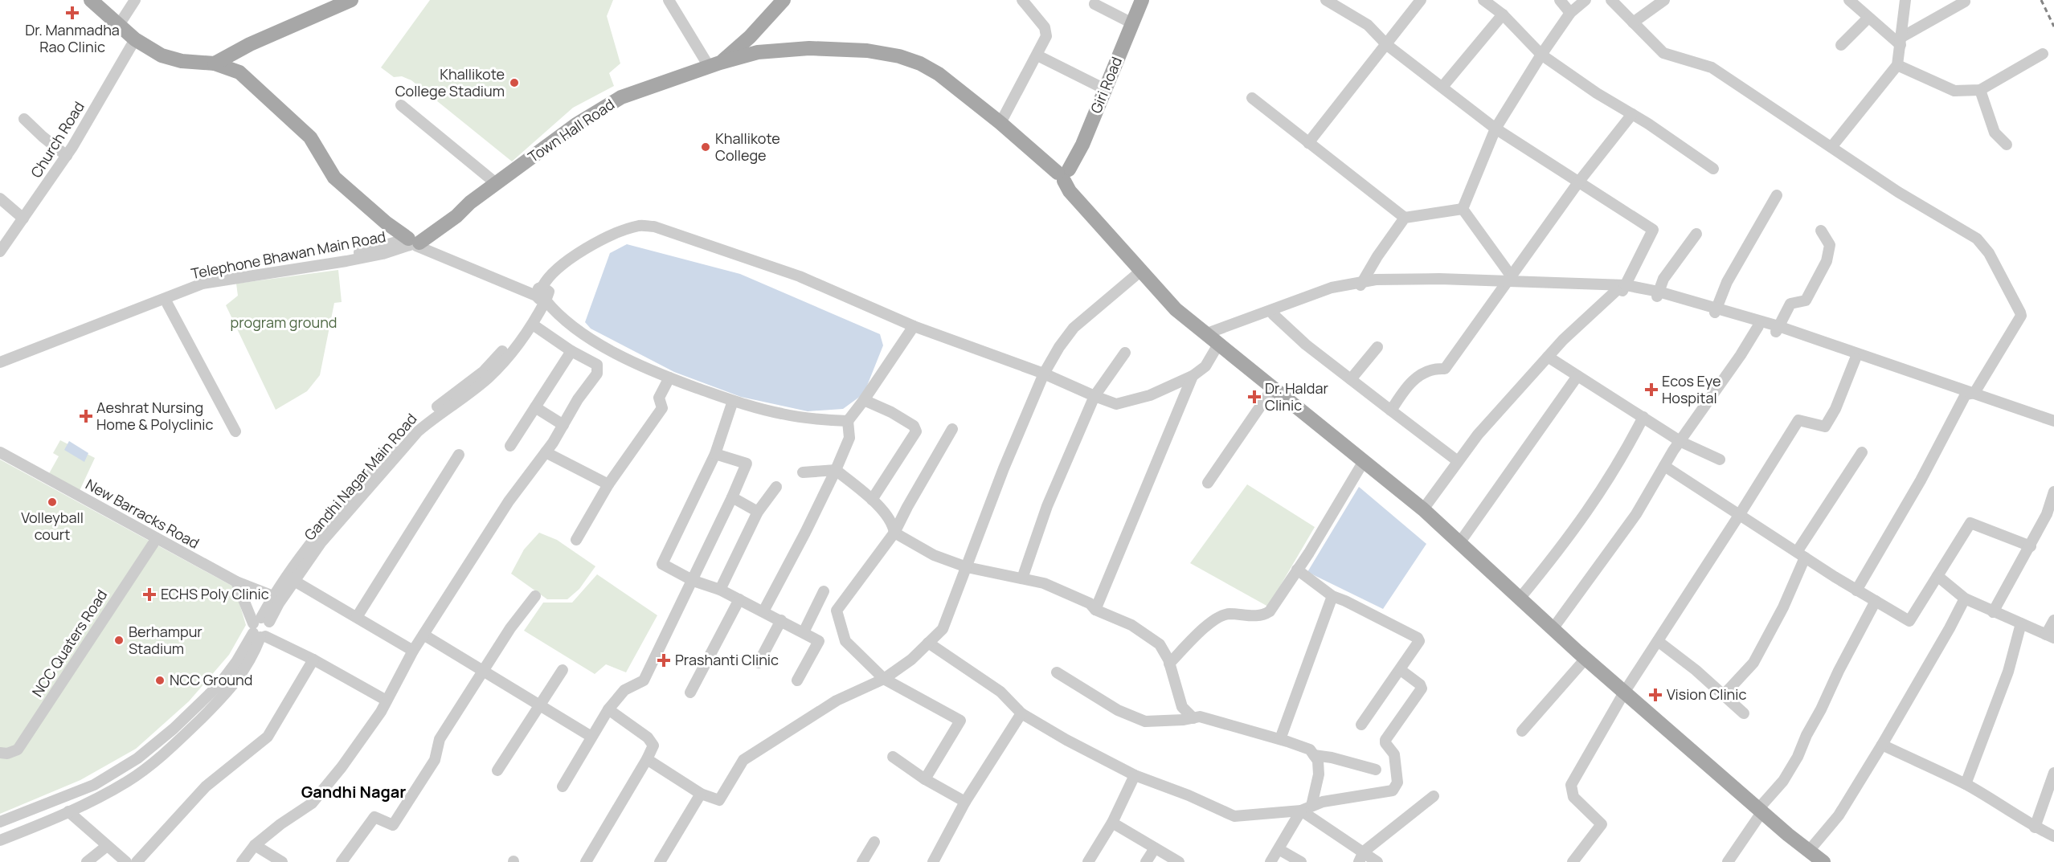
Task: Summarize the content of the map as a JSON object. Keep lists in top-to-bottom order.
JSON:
{
  "streets": {
    "main road": ["Giri Road", "Town Hall Road"],
    "street": [
      "Church Road",
      "Telephone Bhawan Main Road",
      "Gandhi Nagar Main Road",
      "New Barracks Road",
      "NCC Quaters Road"
    ]
  },
  "crossings": [
    ["Giri Road", "Town Hall Road"],
    ["Town Hall Road", "Telephone Bhawan Main Road"],
    ["Gandhi Nagar Main Road", "New Barracks Road"],
    ["New Barracks Road", "NCC Quaters Road"]
  ],
  "districts": ["Gandhi Nagar"],
  "parks": ["program ground"],
  "places": {
    "health": [
      "Dr. Manmadha Rao Clinic",
      "Ecos Eye Hospital",
      "Dr. Haldar Clinic",
      "Aeshrat Nursing Home & Polyclinic",
      "ECHS Poly Clinic",
      "Prashanti Clinic",
      "Vision Clinic"
    ],
    "other": [
      "Khallikote College Stadium",
      "Khallikote College",
      "Volleyball court",
      "Berhampur Stadium",
      "NCC Ground"
    ]
  }
}
